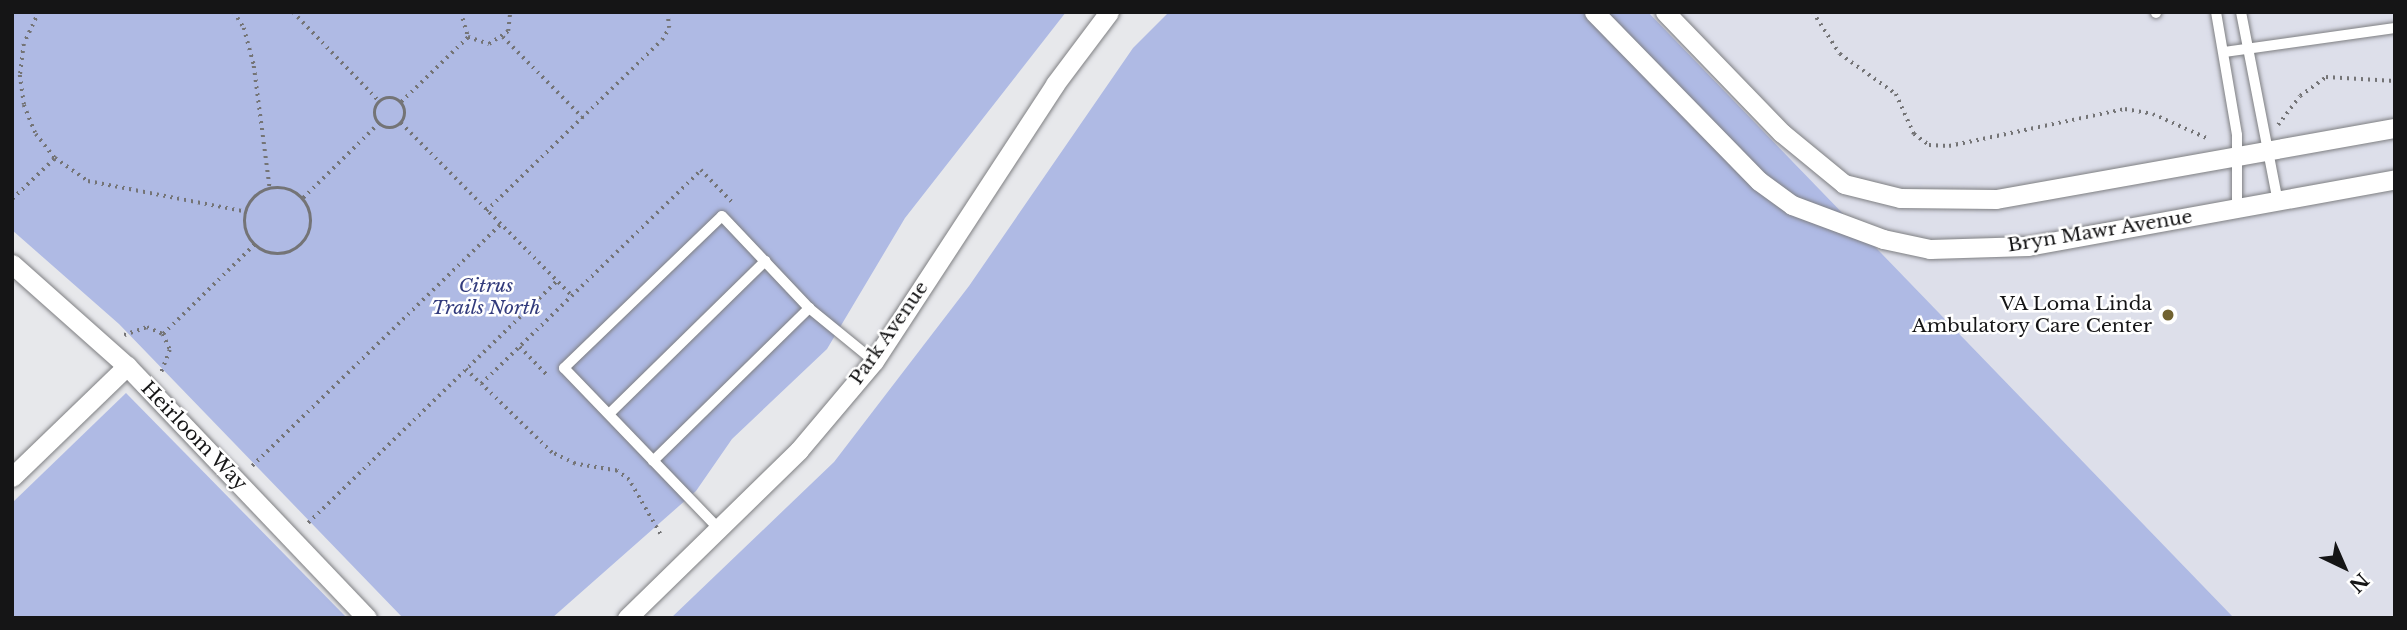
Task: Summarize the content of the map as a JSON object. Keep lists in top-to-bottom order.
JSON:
{
  "streets": {
    "street": ["Bryn Mawr Avenue", "Park Avenue", "Heirloom Way"]
  },
  "parks": ["Citrus Trails North"],
  "places": ["VA Loma Linda Ambulatory Care Center"],
  "north": "bottom right"
}
